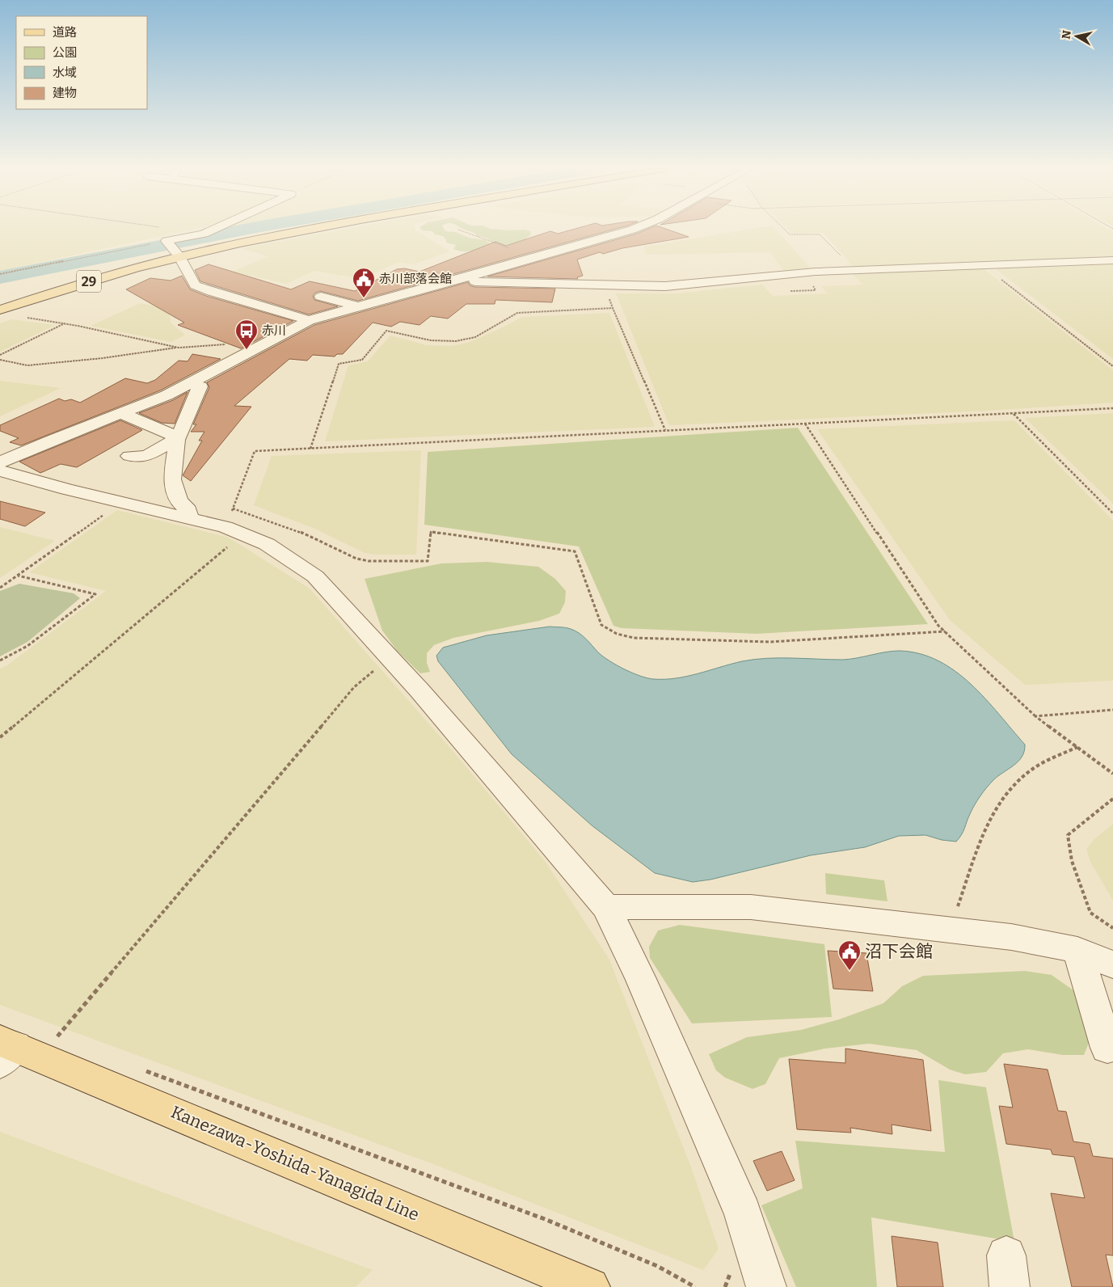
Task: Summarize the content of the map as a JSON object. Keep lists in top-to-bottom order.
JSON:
{
  "streets": {
    "main road": ["29", "Kanezawa-Yoshida-Yanagida Line"]
  },
  "places": {
    "public building": ["赤川部落会館", "沼下会館"],
    "bus stop": ["赤川"]
  },
  "legend": [
    "道路",
    "公園",
    "水域",
    "建物"
  ],
  "north": "left"
}
